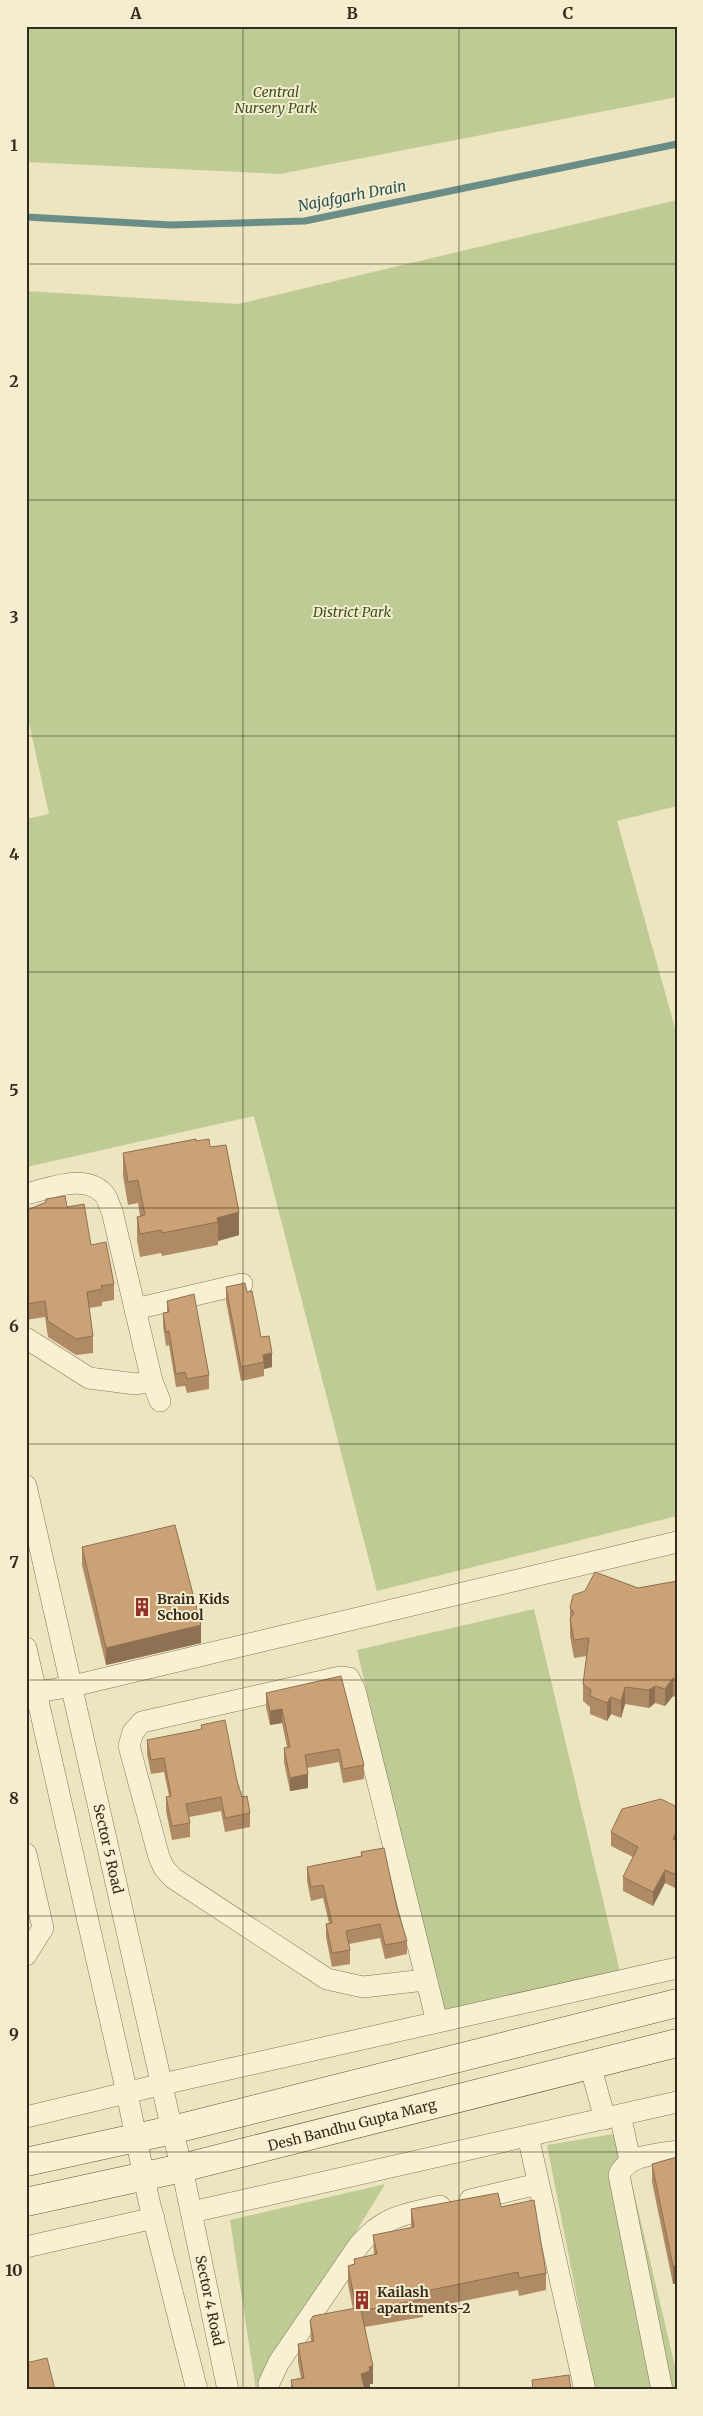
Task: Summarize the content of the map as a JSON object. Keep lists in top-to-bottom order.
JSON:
{
  "streets": {
    "street": ["Sector 5 Road", "Desh Bandhu Gupta Marg", "Sector 4 Road"]
  },
  "crossings": [
    ["Sector 5 Road", "Desh Bandhu Gupta Marg"],
    ["Sector 5 Road", "Sector 4 Road"]
  ],
  "water": ["Najafgarh Drain"],
  "parks": ["Central Nursery Park", "District Park"],
  "places": {
    "building": ["Brain Kids School", "Kailash apartments-2"]
  },
  "grid": {
    "columns": ["A", "B", "C"],
    "rows": [
      "1",
      "2",
      "3",
      "4",
      "5",
      "6",
      "7",
      "8",
      "9",
      "10"
    ]
  }
}
